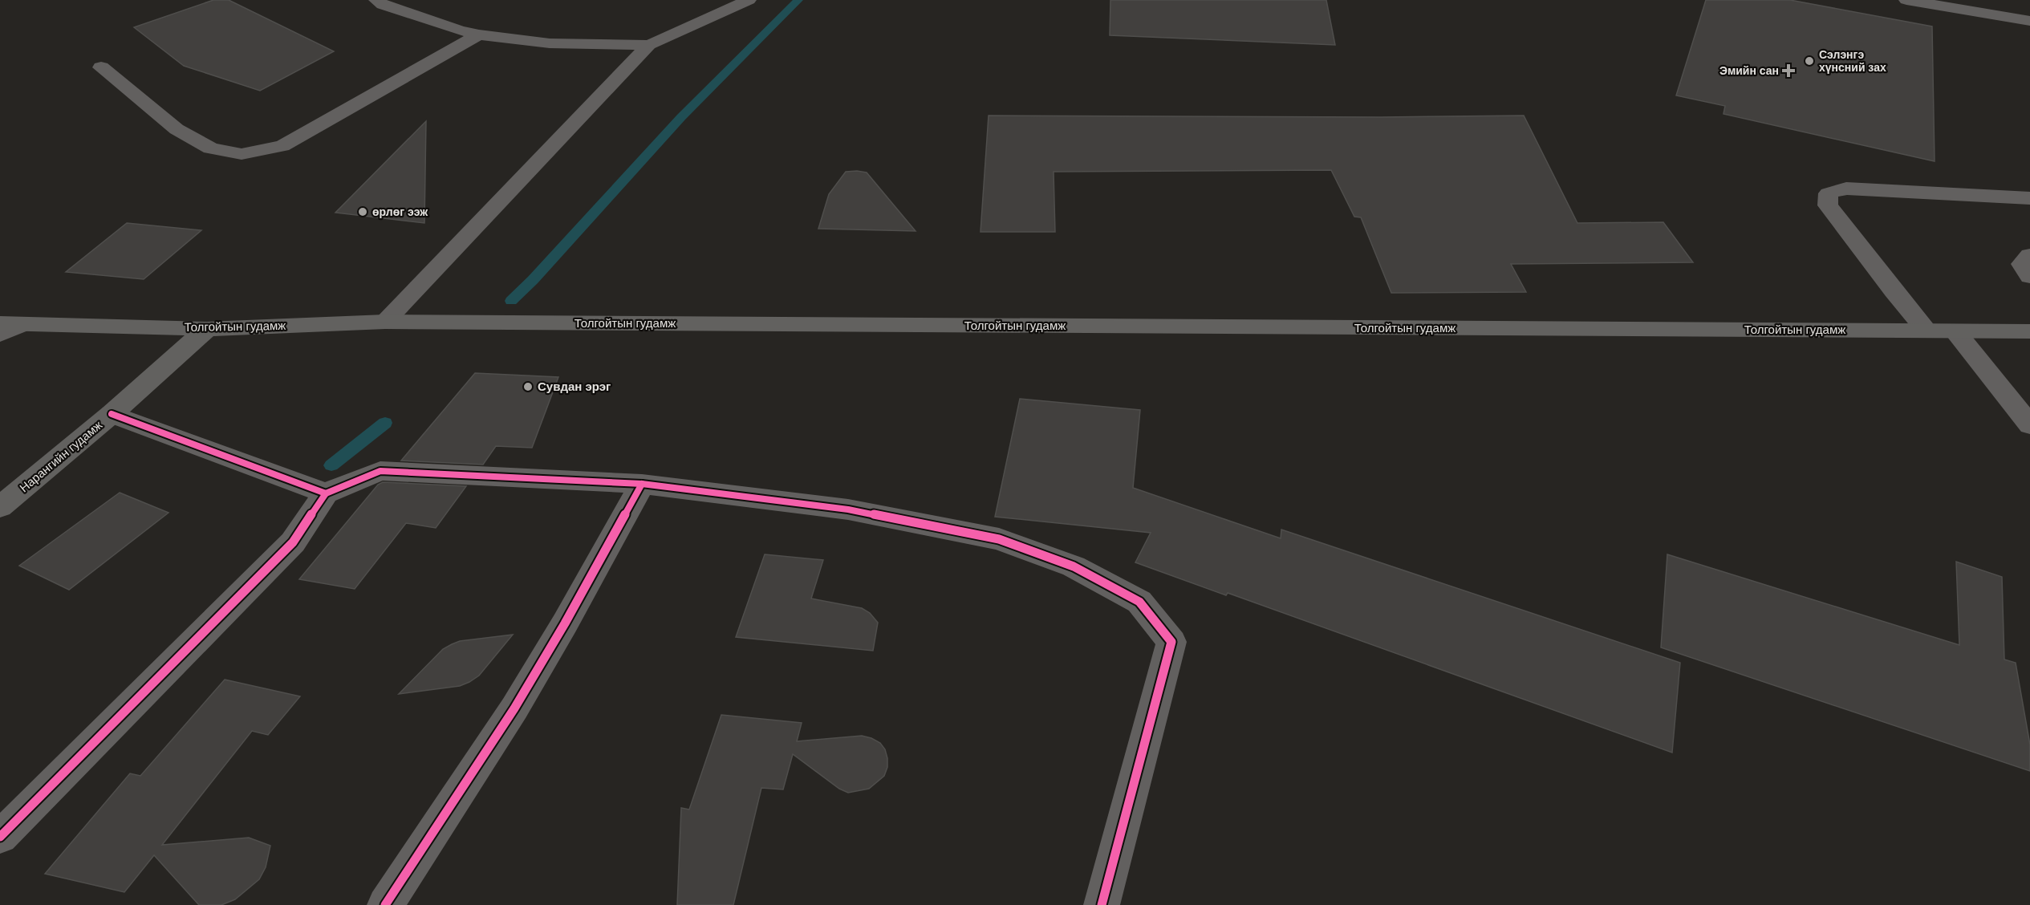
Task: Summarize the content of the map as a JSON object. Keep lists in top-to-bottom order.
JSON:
{
  "streets": {
    "main road": ["Толгойтын гудамж", "Нарангийн гудамж"]
  },
  "crossings": [
    ["Толгойтын гудамж", "Нарангийн гудамж"]
  ],
  "places": {
    "other": ["Сэлэнгэ хүнсний зах", "өрлөг ээж", "Сувдан эрэг"],
    "health": ["Эмийн сан"]
  }
}
